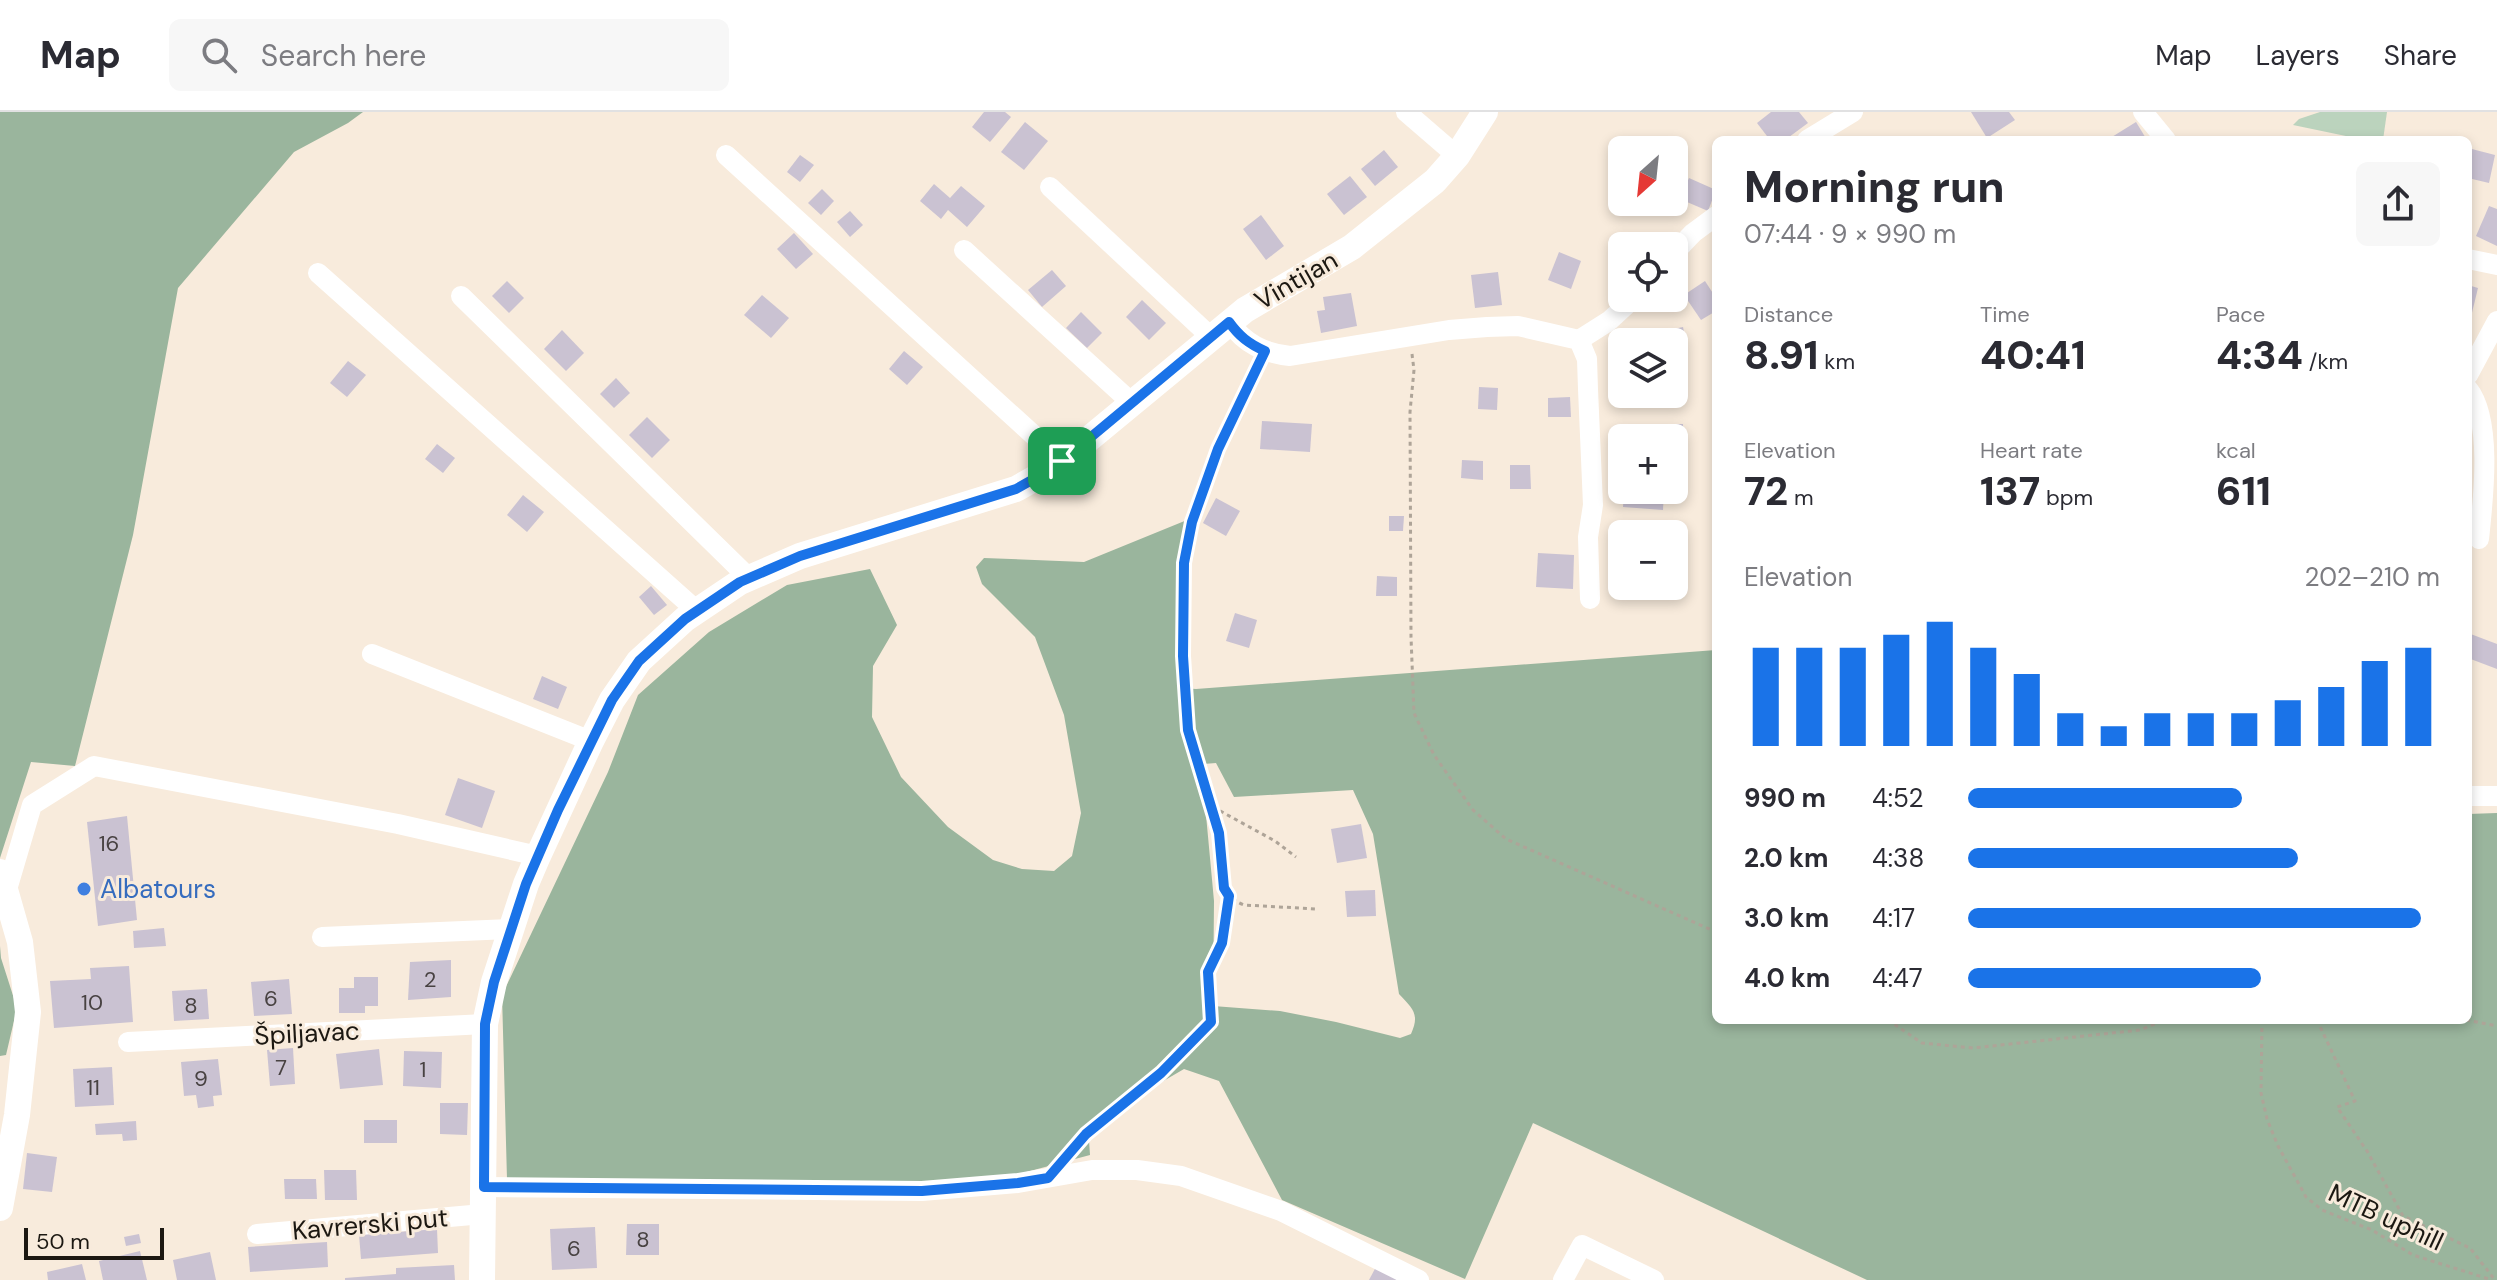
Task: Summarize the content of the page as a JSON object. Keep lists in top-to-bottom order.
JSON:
{
  "streets": {
    "main road": ["Vintijan", "Kavrerski put"],
    "street": ["Špiljavac"],
    "path": ["MTB uphill"]
  },
  "crossings": [
    ["Vintijan", "Kavrerski put"],
    ["Špiljavac", "Kavrerski put"]
  ],
  "places": ["Albatours"],
  "house_numbers": [
    "16",
    "2",
    "6",
    "10",
    "8",
    "7",
    "1",
    "9",
    "11",
    "8",
    "6"
  ],
  "scale_bar": "50 m",
  "north": "bottom left",
  "page": {
    "header": "Map",
    "search": "Search here",
    "nav": ["Map", "Layers", "Share"],
    "map_buttons": ["+", "−"],
    "heading": ["Morning run", "07:44 · 9 × 990 m"],
    "stats": [
      ["Distance", "8.91 km"],
      ["Time", "40:41"],
      ["Pace", "4:34 /km"],
      ["Elevation", "72 m"],
      ["Heart rate", "137 bpm"],
      ["kcal", "611"]
    ],
    "chart": ["Elevation", "202–210 m"],
    "list": [
      {
        "name": "990 m",
        "note": "4:52"
      },
      {
        "name": "2.0 km",
        "note": "4:38"
      },
      {
        "name": "3.0 km",
        "note": "4:17"
      },
      {
        "name": "4.0 km",
        "note": "4:47"
      }
    ],
    "scale": "50 m"
  }
}
